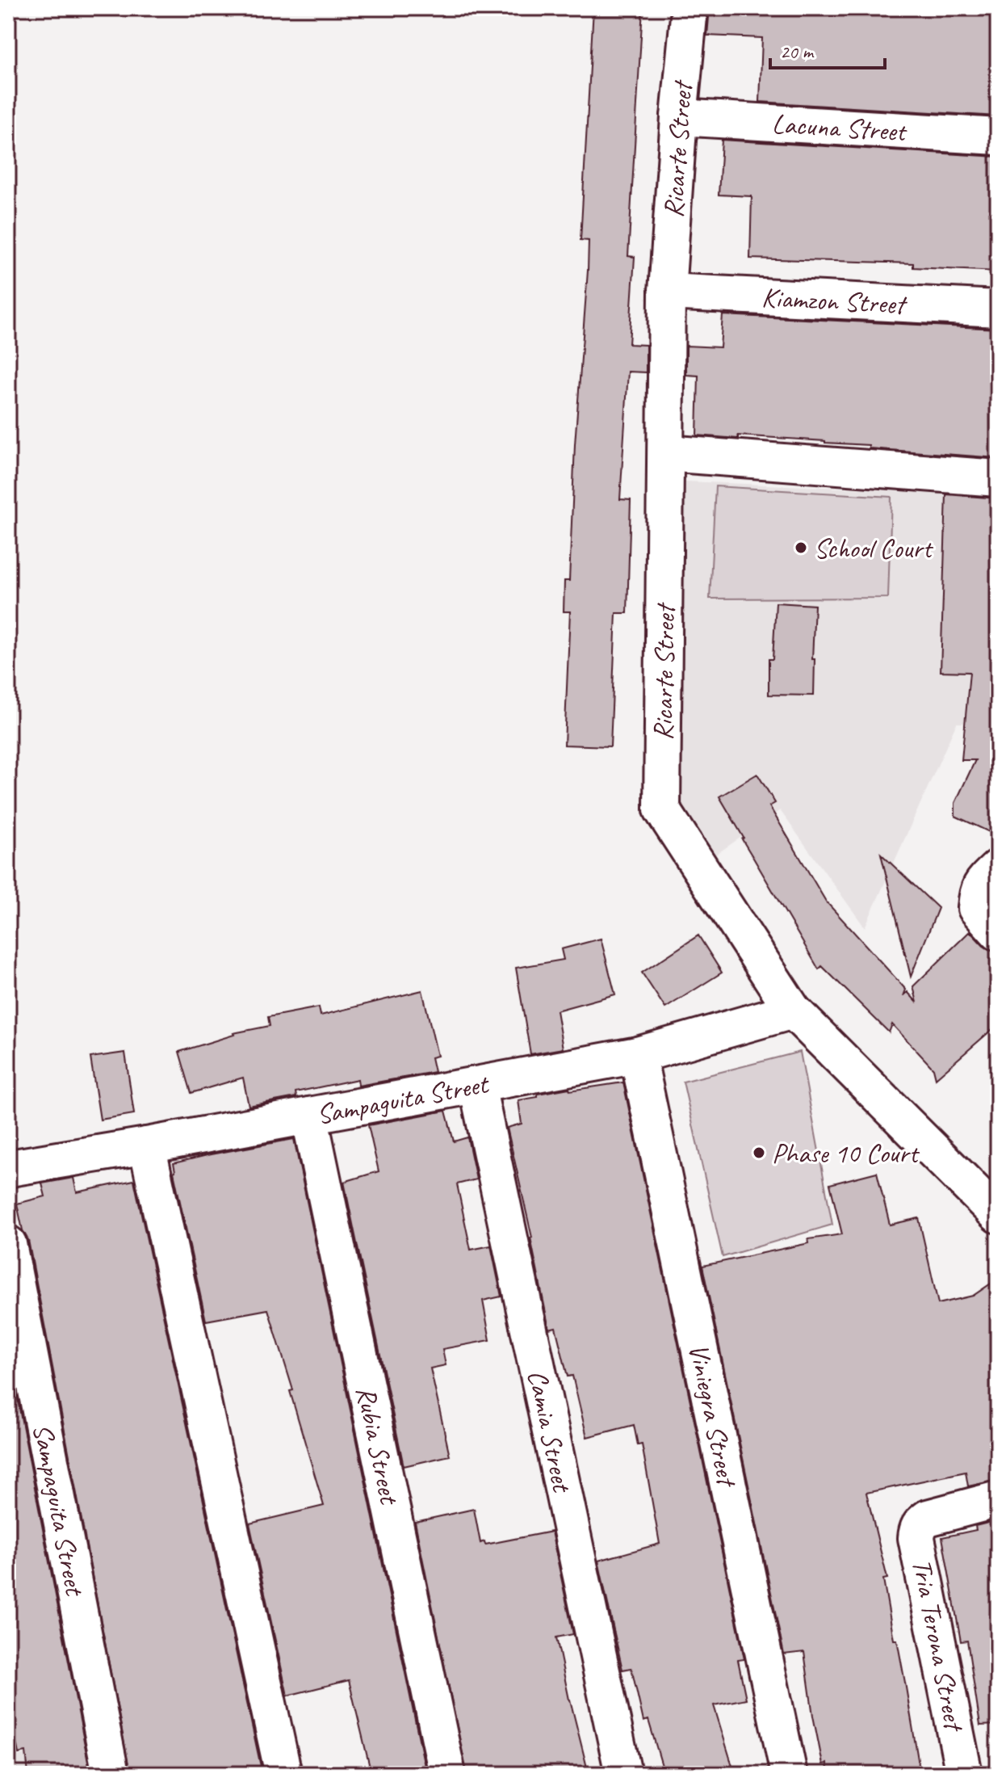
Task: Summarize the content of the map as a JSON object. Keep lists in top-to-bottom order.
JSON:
{
  "streets": {
    "street": [
      "Lacuna Street",
      "Ricarte Street",
      "Kiamzon Street",
      "Sampaguita Street",
      "Viniegra Street",
      "Camia Street",
      "Rubia Street",
      "Tria Terona Street"
    ]
  },
  "crossings": [
    ["Lacuna Street", "Ricarte Street"],
    ["Ricarte Street", "Kiamzon Street"],
    ["Ricarte Street", "Sampaguita Street"],
    ["Sampaguita Street", "Viniegra Street"],
    ["Sampaguita Street", "Camia Street"],
    ["Sampaguita Street", "Rubia Street"]
  ],
  "places": ["School Court", "Phase 10 Court"],
  "scale_bar": "20 m"
}
